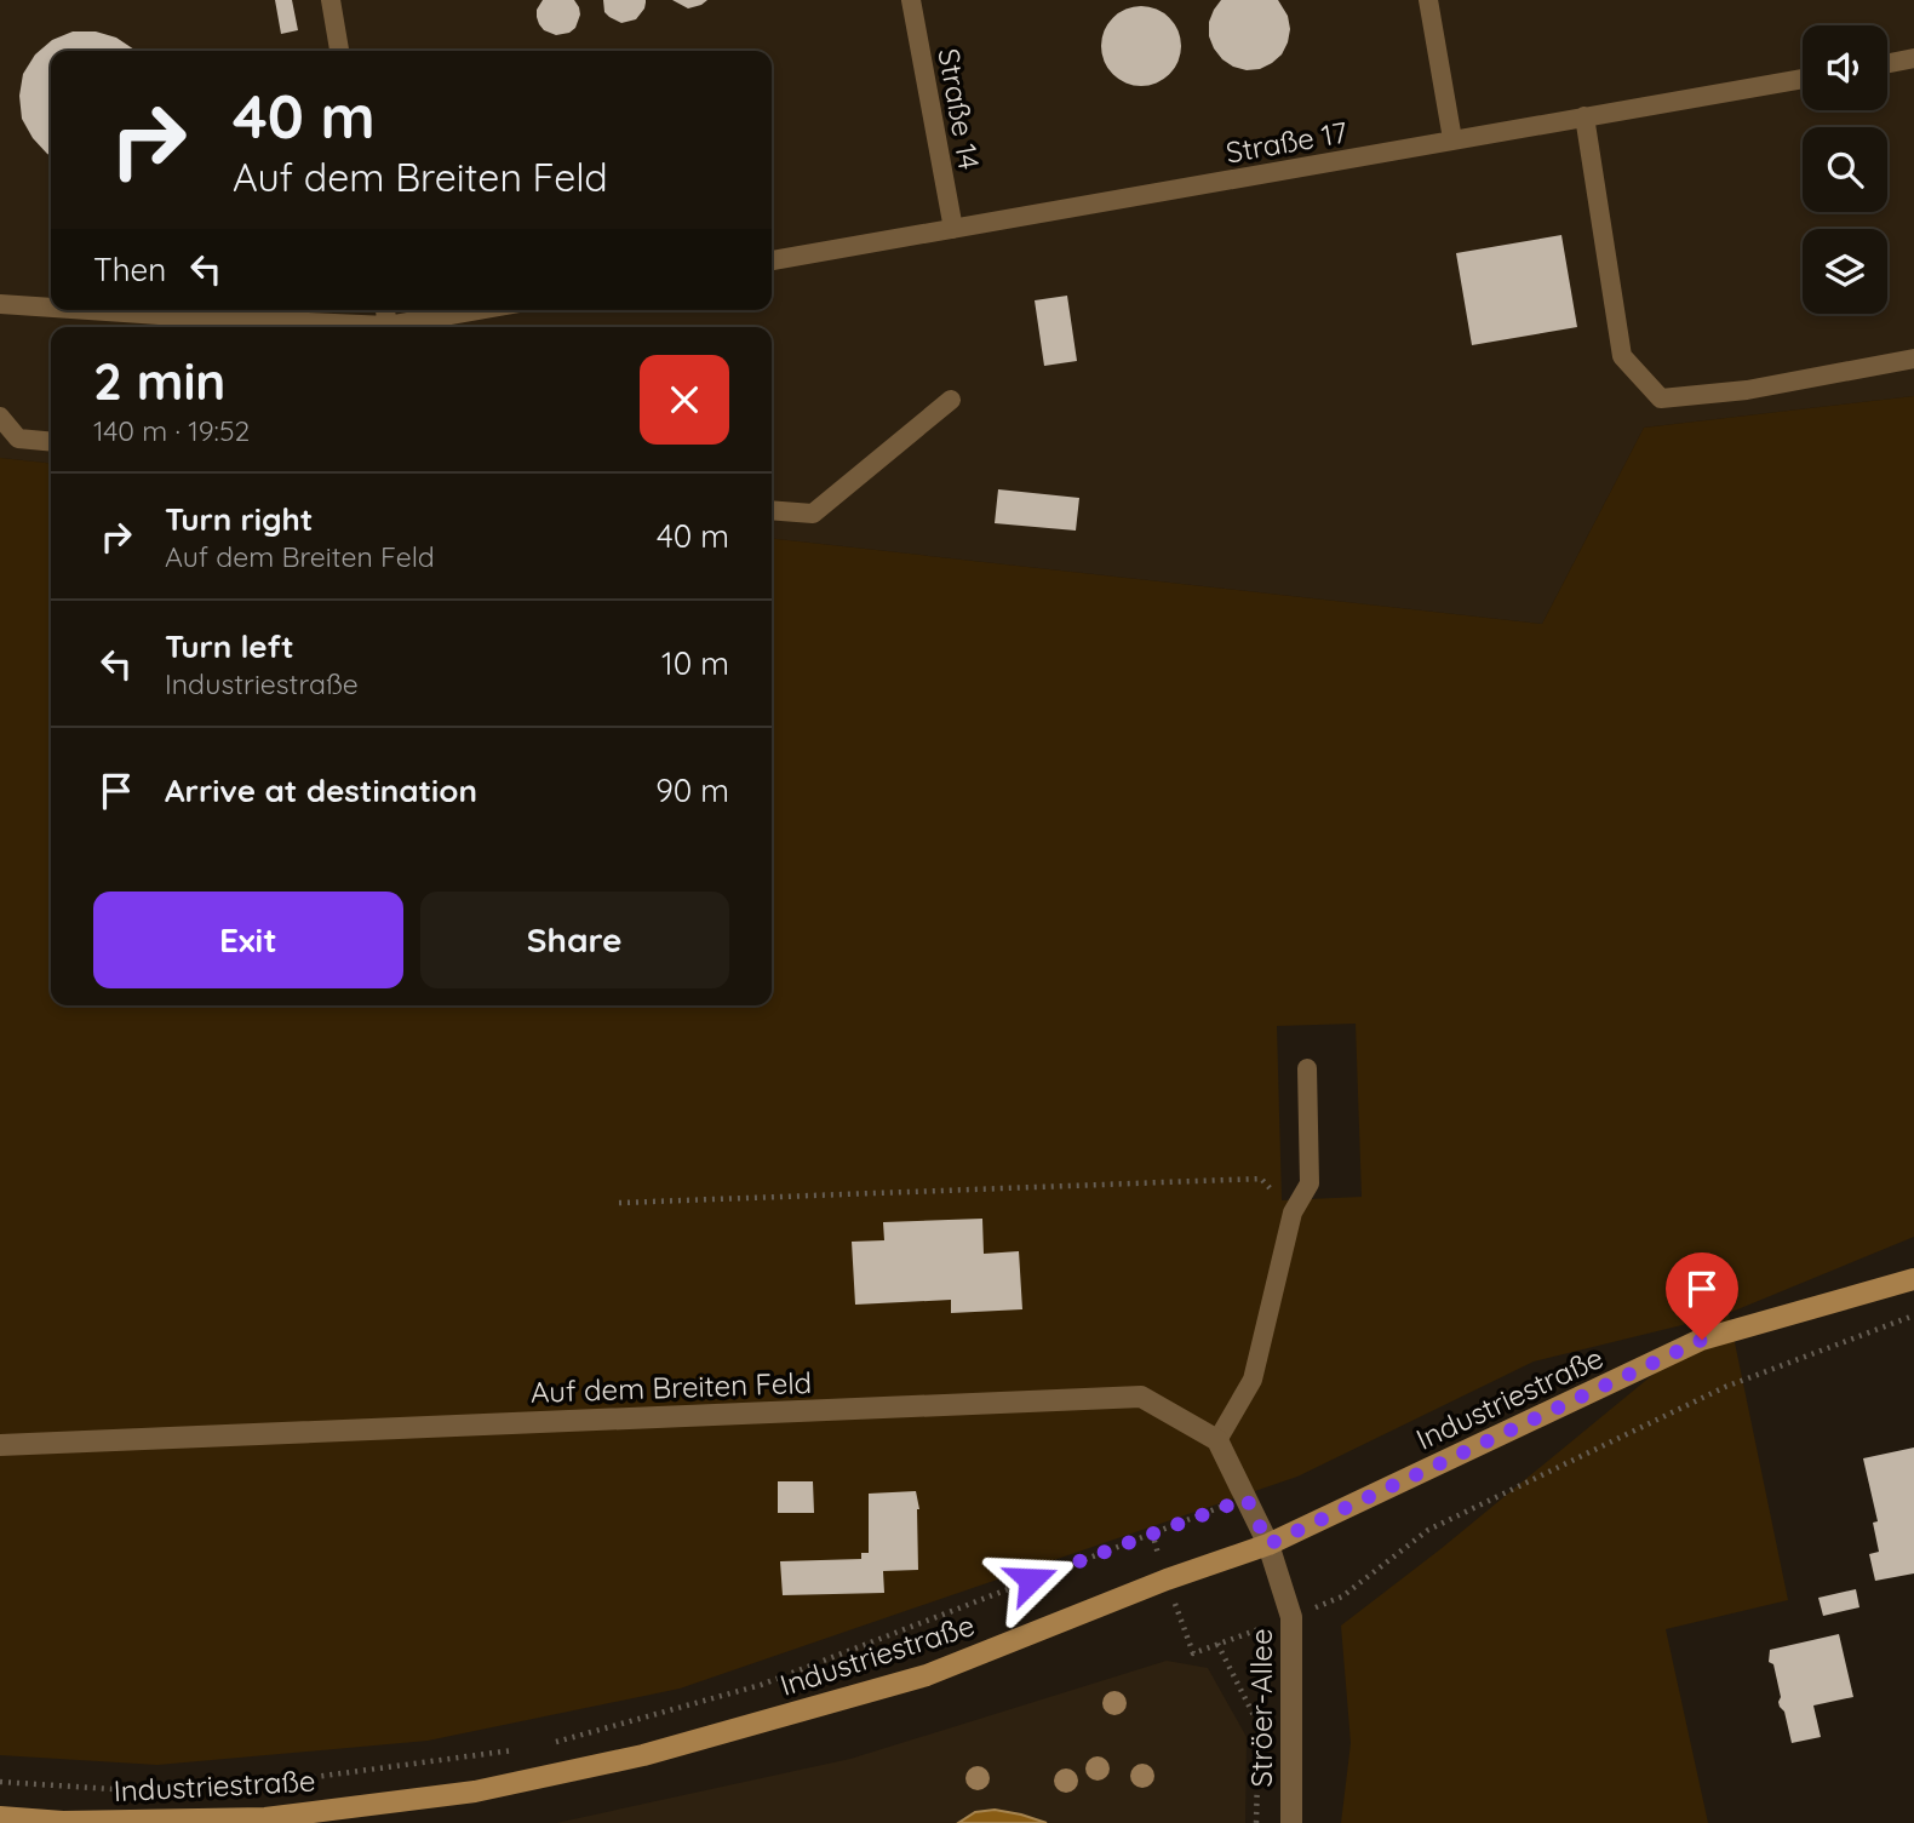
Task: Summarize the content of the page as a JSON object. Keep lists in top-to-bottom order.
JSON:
{
  "streets": {
    "main road": ["Industriestraße"],
    "street": ["Auf dem Breiten Feld", "Ströer-Allee"],
    "lane": ["Straße 14", "Straße 17"]
  },
  "crossings": [
    ["Straße 14", "Straße 17"],
    ["Industriestraße", "Ströer-Allee"]
  ],
  "page": {
    "turn": ["40 m", "Auf dem Breiten Feld"],
    "then": "Then",
    "heading": ["2 min", "140 m · 19:52"],
    "list": [
      {
        "name": "Turn right",
        "note": "Auf dem Breiten Feld",
        "value": "40 m"
      },
      {
        "name": "Turn left",
        "note": "Industriestraße",
        "value": "10 m"
      },
      {
        "name": "Arrive at destination",
        "value": "90 m"
      }
    ],
    "buttons": ["Exit", "Share"]
  }
}
